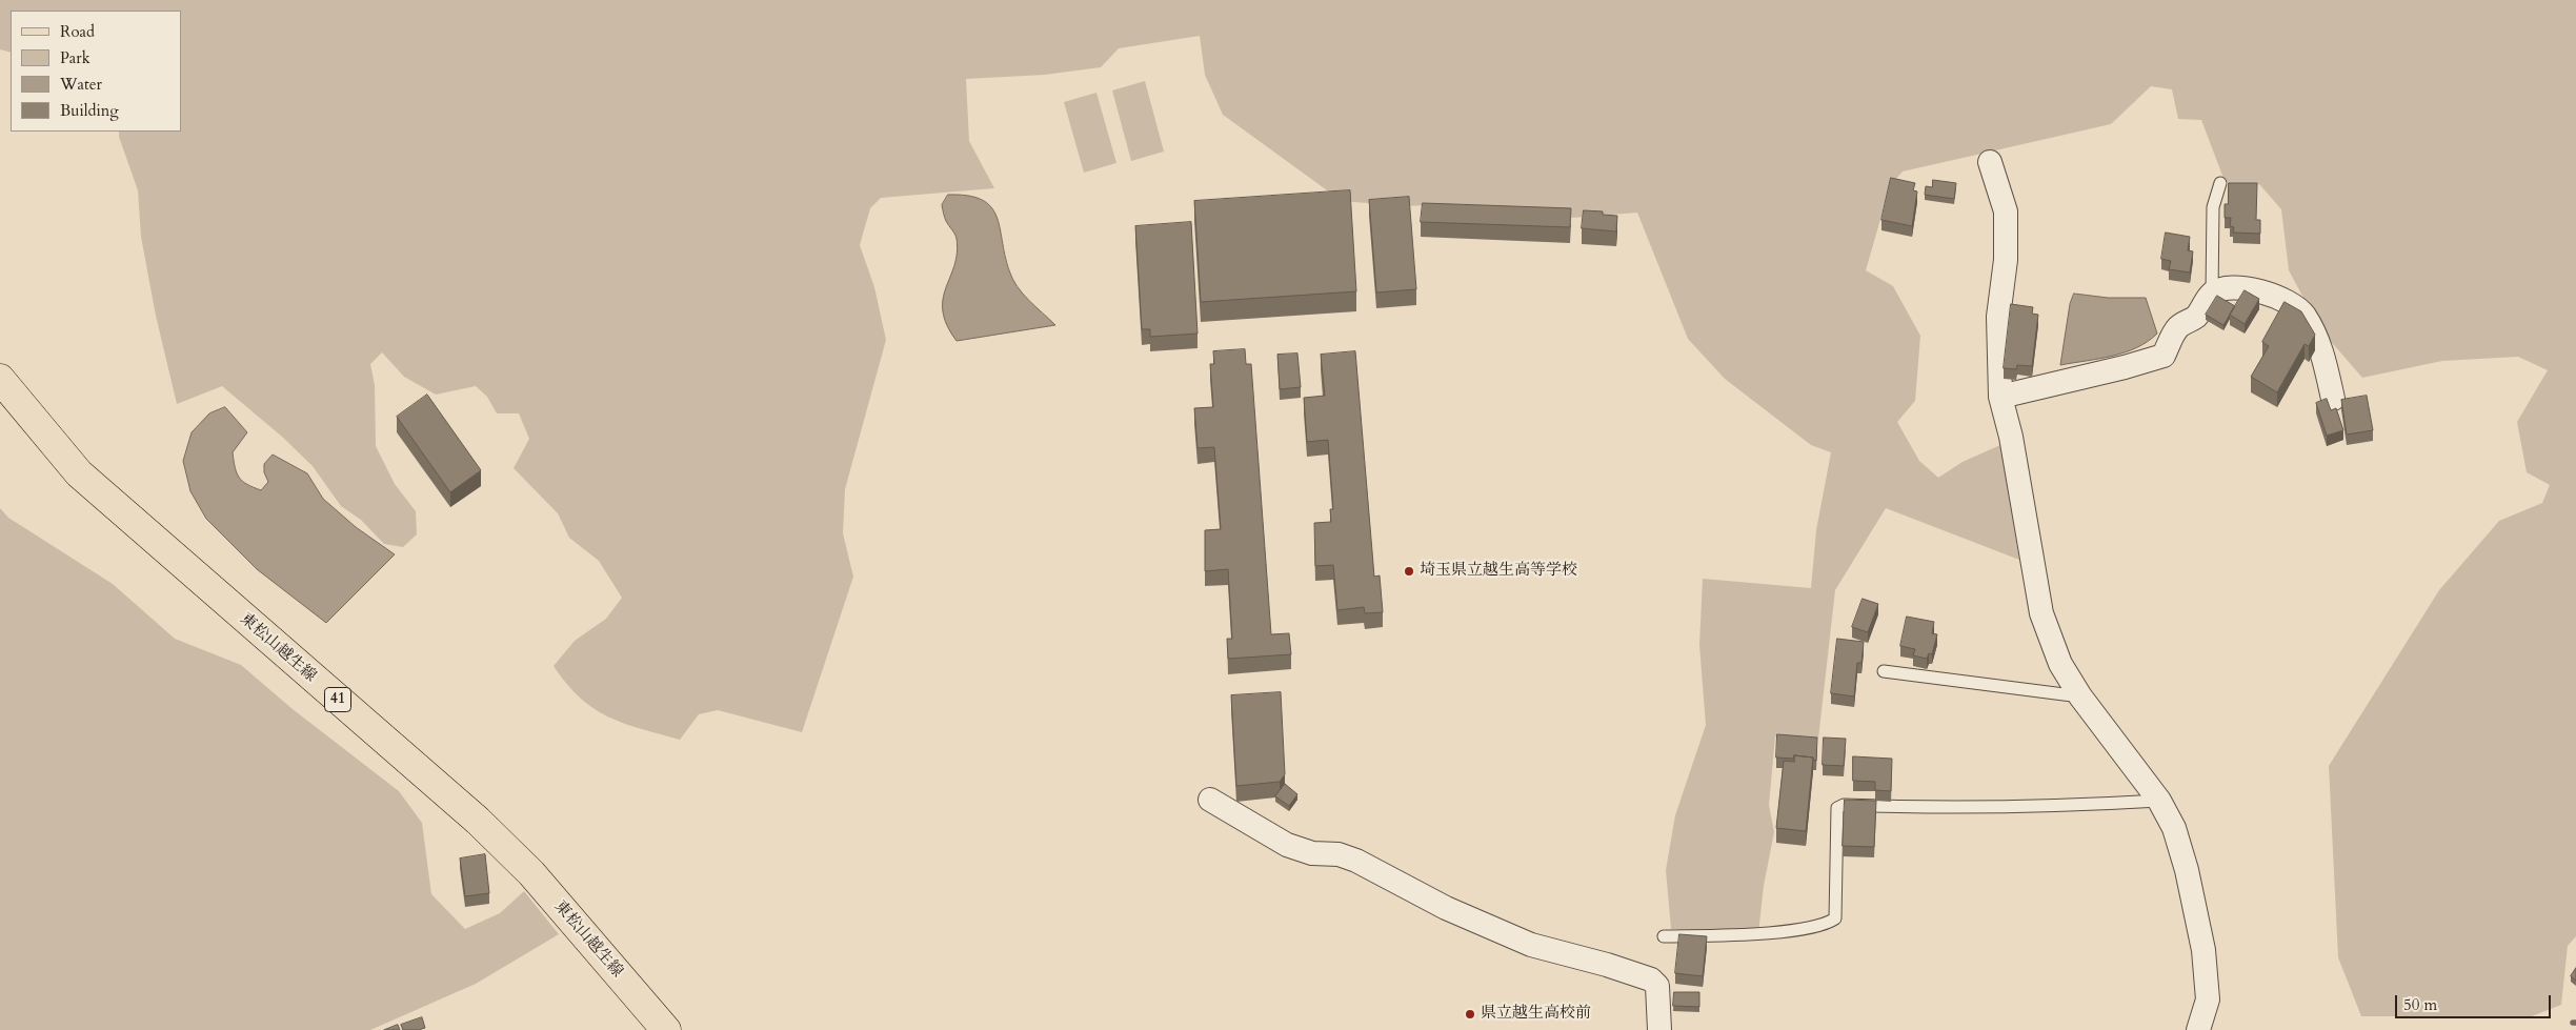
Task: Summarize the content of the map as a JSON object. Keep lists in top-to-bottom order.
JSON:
{
  "streets": {
    "main road": ["東松山越生線", "41"]
  },
  "places": ["埼玉県立越生高等学校", "県立越生高校前"],
  "legend": [
    "Road",
    "Park",
    "Water",
    "Building"
  ],
  "scale_bar": "50 m"
}
